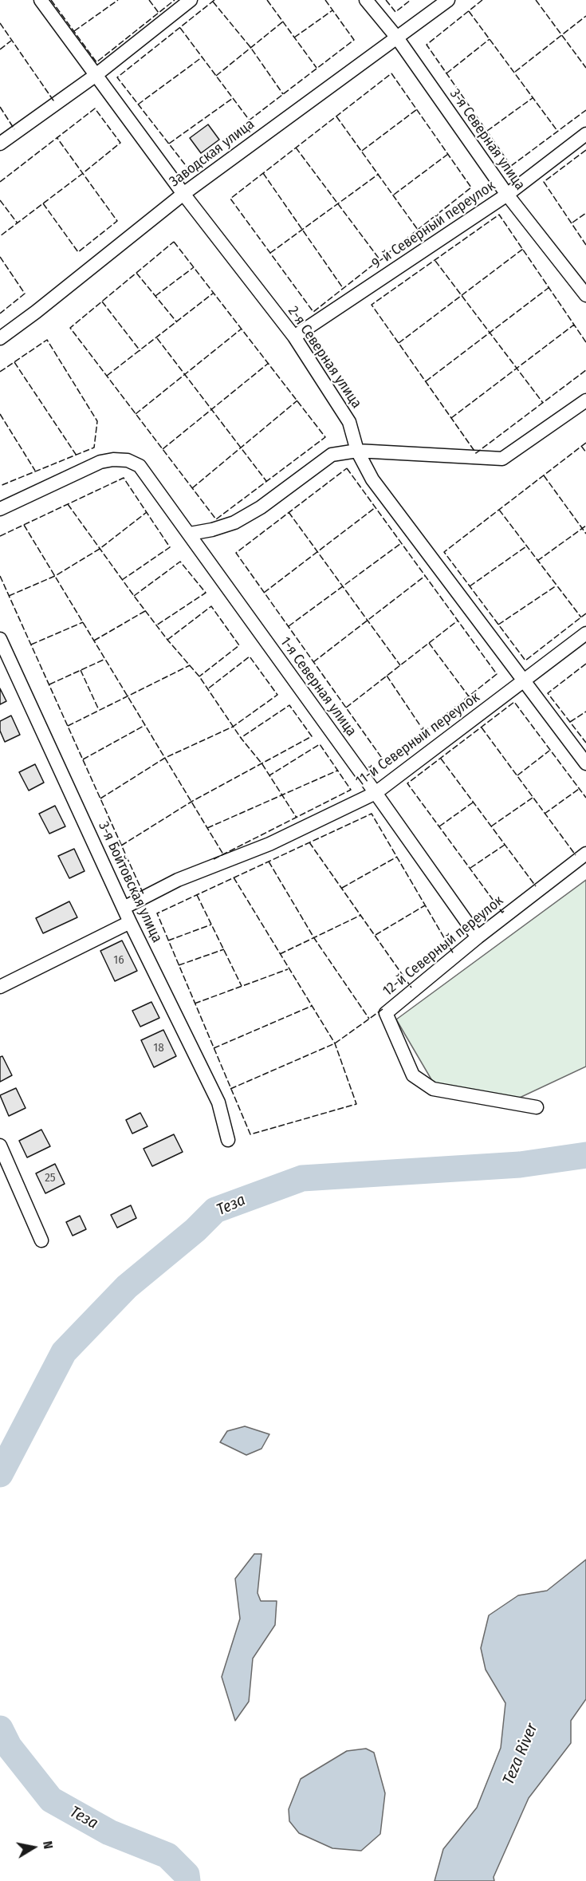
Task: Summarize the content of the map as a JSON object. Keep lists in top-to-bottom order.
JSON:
{
  "streets": {
    "street": [
      "3-я Северная улица",
      "Заводская улица",
      "9-й Северный переулок",
      "2-я Северная улица",
      "1-я Северная улица",
      "11-й Северный переулок",
      "3-я Бойтовская улица",
      "12-й Северный переулок"
    ]
  },
  "crossings": [
    ["3-я Северная улица", "Заводская улица"],
    ["3-я Северная улица", "9-й Северный переулок"],
    ["Заводская улица", "2-я Северная улица"],
    ["9-й Северный переулок", "2-я Северная улица"],
    ["2-я Северная улица", "11-й Северный переулок"],
    ["1-я Северная улица", "11-й Северный переулок"],
    ["1-я Северная улица", "12-й Северный переулок"],
    ["11-й Северный переулок", "3-я Бойтовская улица"]
  ],
  "water": ["Теза", "Teza River"],
  "house_numbers": ["16", "18", "25"],
  "north": "right"
}
